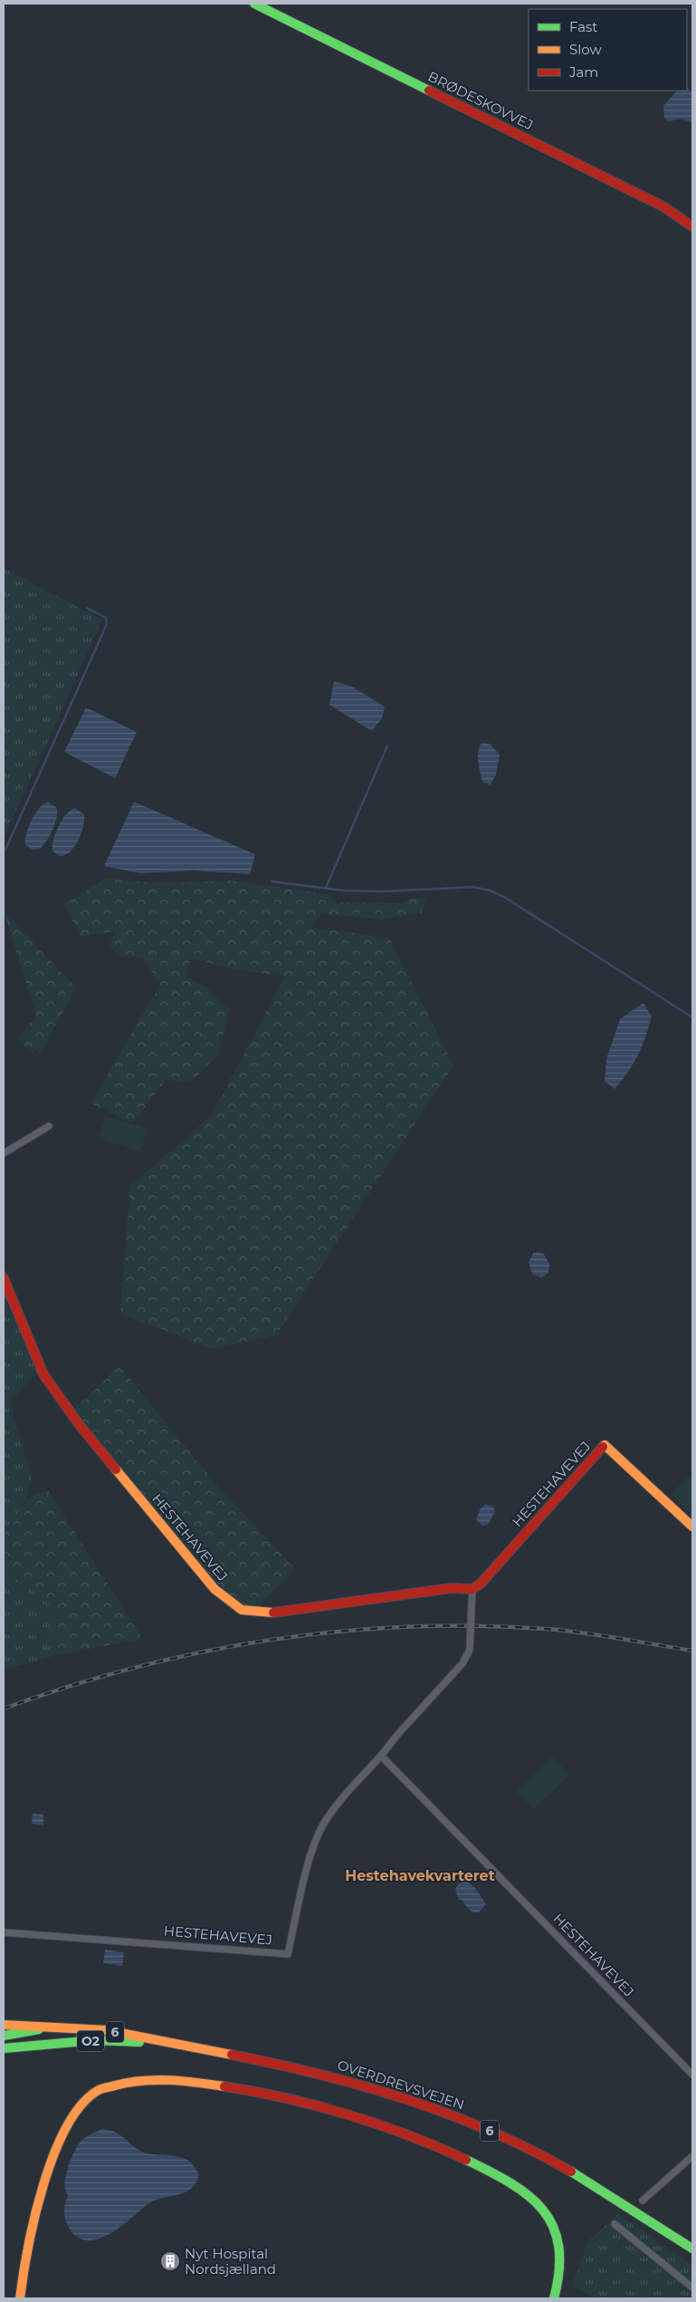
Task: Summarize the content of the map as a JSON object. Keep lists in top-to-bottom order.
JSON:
{
  "streets": {
    "street": [
      "BRØDESKOVVEJ",
      "HESTEHAVEVEJ",
      "6",
      "O2",
      "OVERDREVSVEJEN"
    ]
  },
  "districts": ["Hestehavekvarteret"],
  "places": {
    "building": ["Nyt Hospital Nordsjælland"]
  },
  "legend": ["Fast", "Slow", "Jam"]
}
